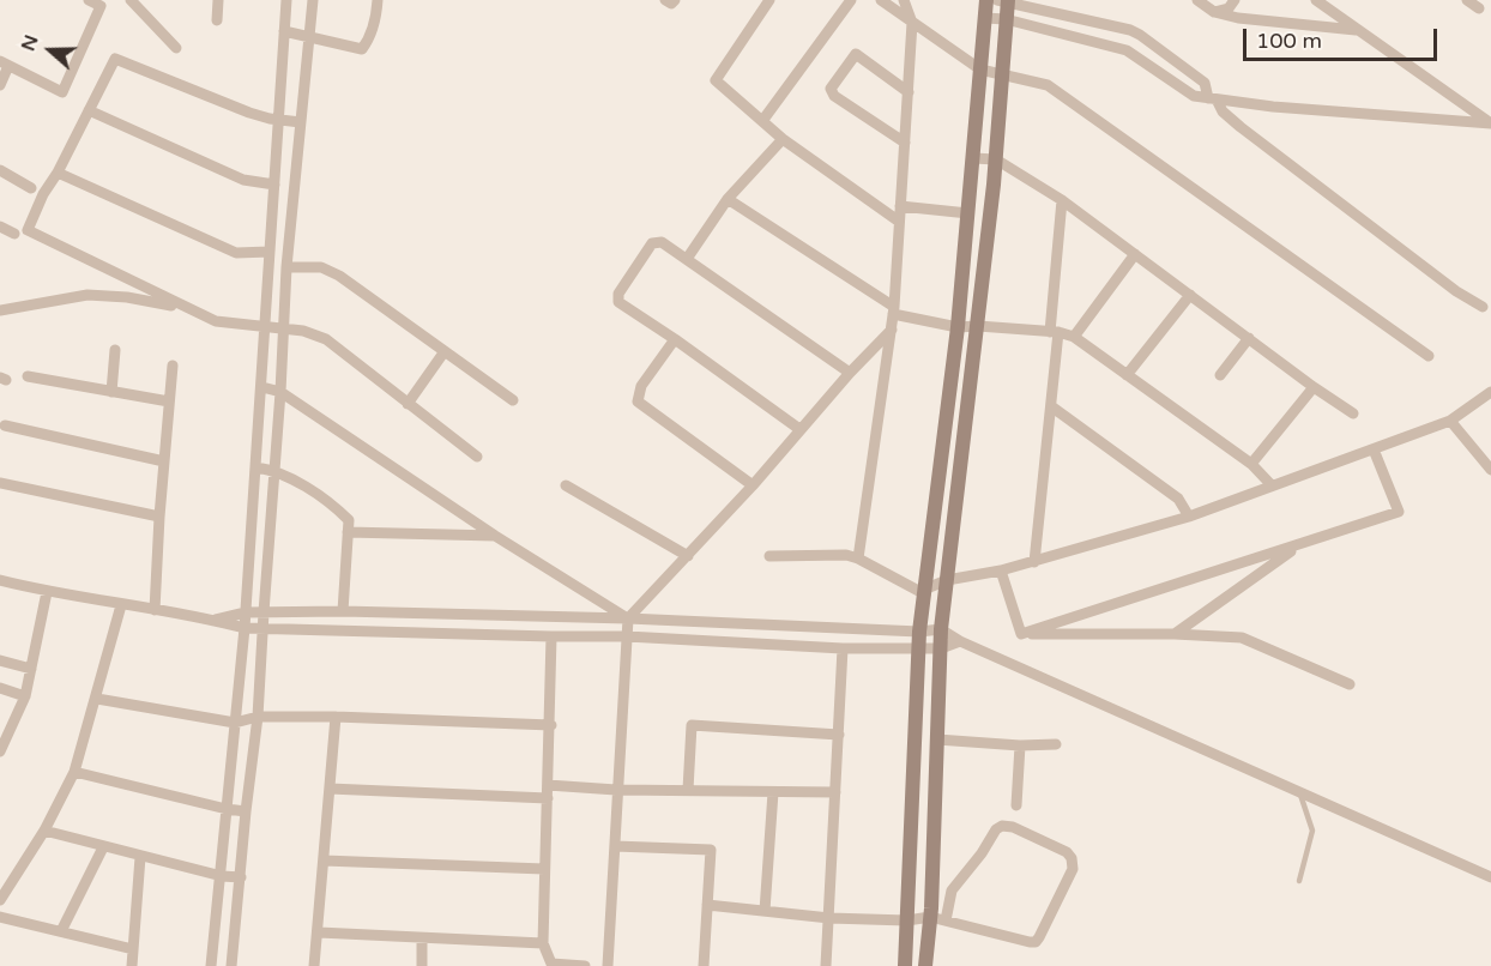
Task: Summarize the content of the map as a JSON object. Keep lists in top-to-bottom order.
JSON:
{
  "scale_bar": "100 m",
  "north": "left"
}
